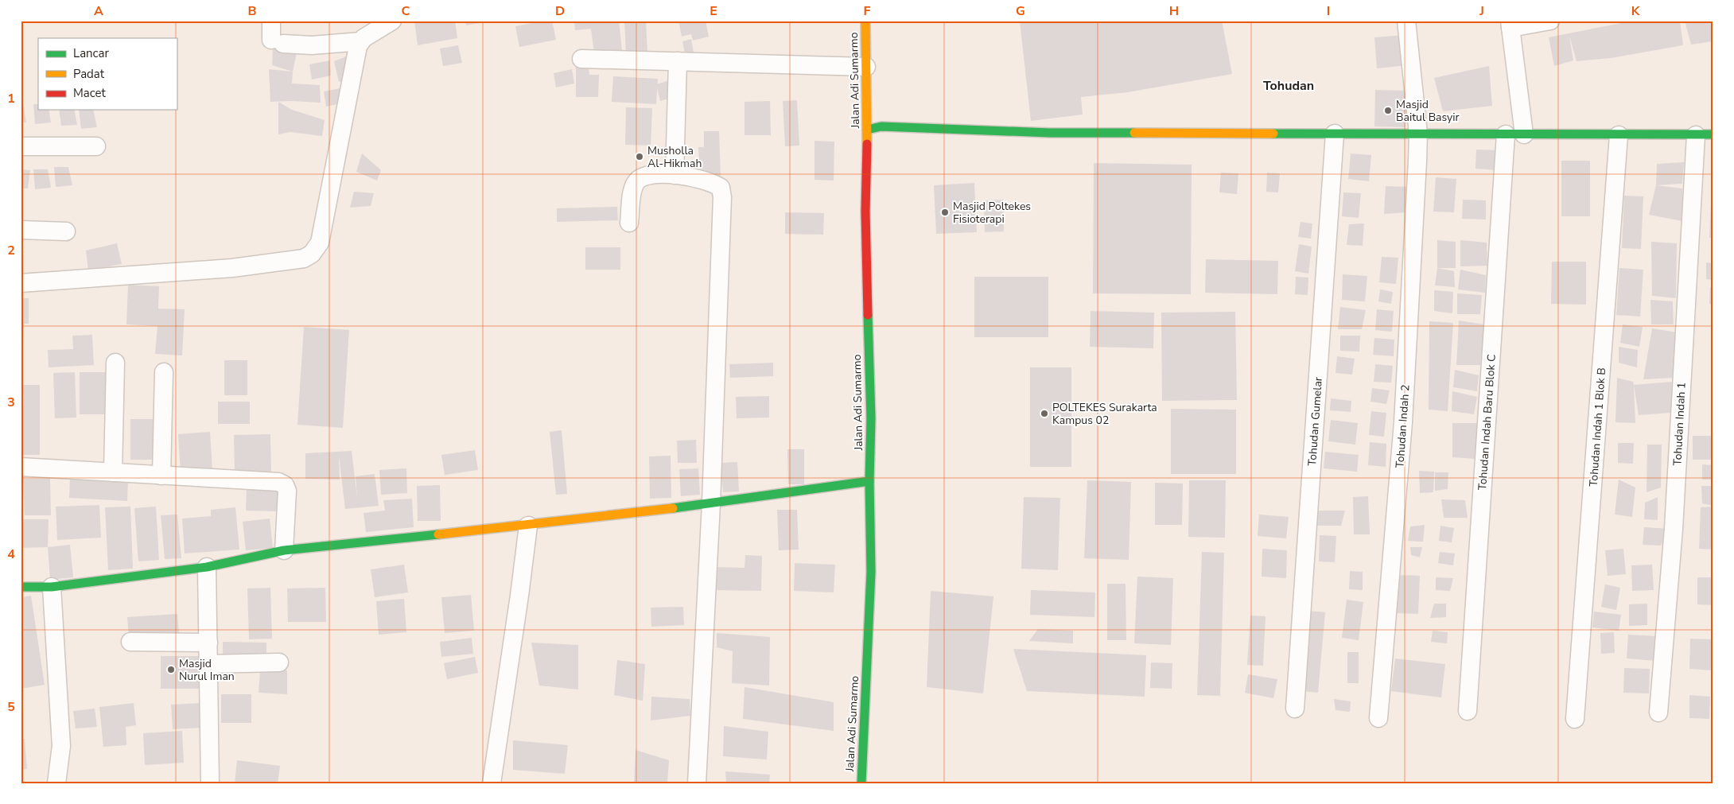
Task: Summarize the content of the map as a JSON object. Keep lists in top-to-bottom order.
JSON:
{
  "streets": {
    "street": [
      "Jalan Adi Sumarmo",
      "Tohudan Gumelar",
      "Tohudan Indah Baru Blok C",
      "Tohudan Indah 1",
      "Tohudan Indah 2",
      "Tohudan Indah 1 Blok B"
    ]
  },
  "districts": ["Tohudan"],
  "places": [
    "Masjid Baitul Basyir",
    "Musholla Al-Hikmah",
    "Masjid Poltekes Fisioterapi",
    "POLTEKES Surakarta Kampus 02",
    "Masjid Nurul Iman"
  ],
  "legend": ["Lancar", "Padat", "Macet"],
  "grid": {
    "columns": [
      "A",
      "B",
      "C",
      "D",
      "E",
      "F",
      "G",
      "H",
      "I",
      "J",
      "K"
    ],
    "rows": [
      "1",
      "2",
      "3",
      "4",
      "5"
    ]
  }
}
